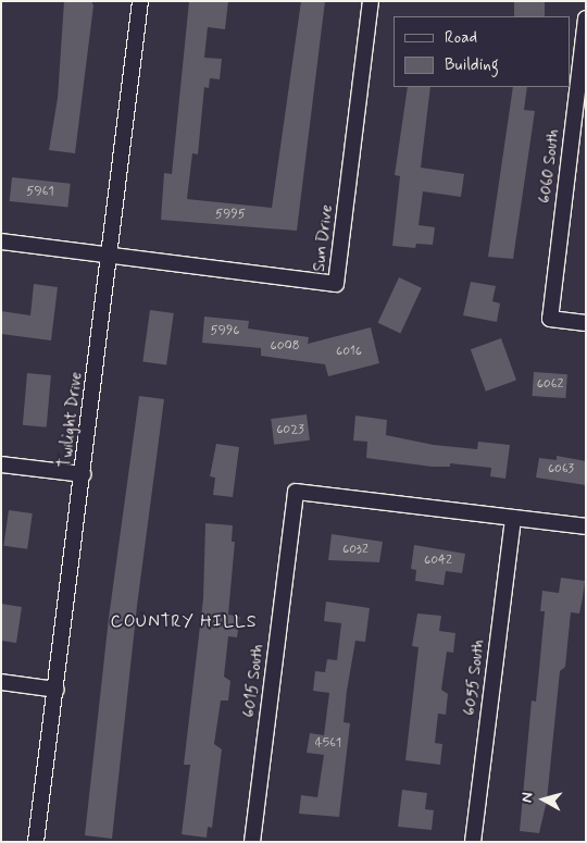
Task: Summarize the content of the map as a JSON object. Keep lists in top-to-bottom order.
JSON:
{
  "streets": {
    "street": [
      "6060 South",
      "Sun Drive",
      "Twilight Drive",
      "6055 South",
      "6015 South"
    ]
  },
  "crossings": [
    ["Sun Drive", "Twilight Drive"],
    ["6055 South", "6015 South"]
  ],
  "districts": ["COUNTRY HILLS"],
  "house_numbers": [
    "5961",
    "5995",
    "5996",
    "6008",
    "6016",
    "6062",
    "6023",
    "6063",
    "6032",
    "6042",
    "4561"
  ],
  "legend": ["Road", "Building"],
  "north": "left"
}
